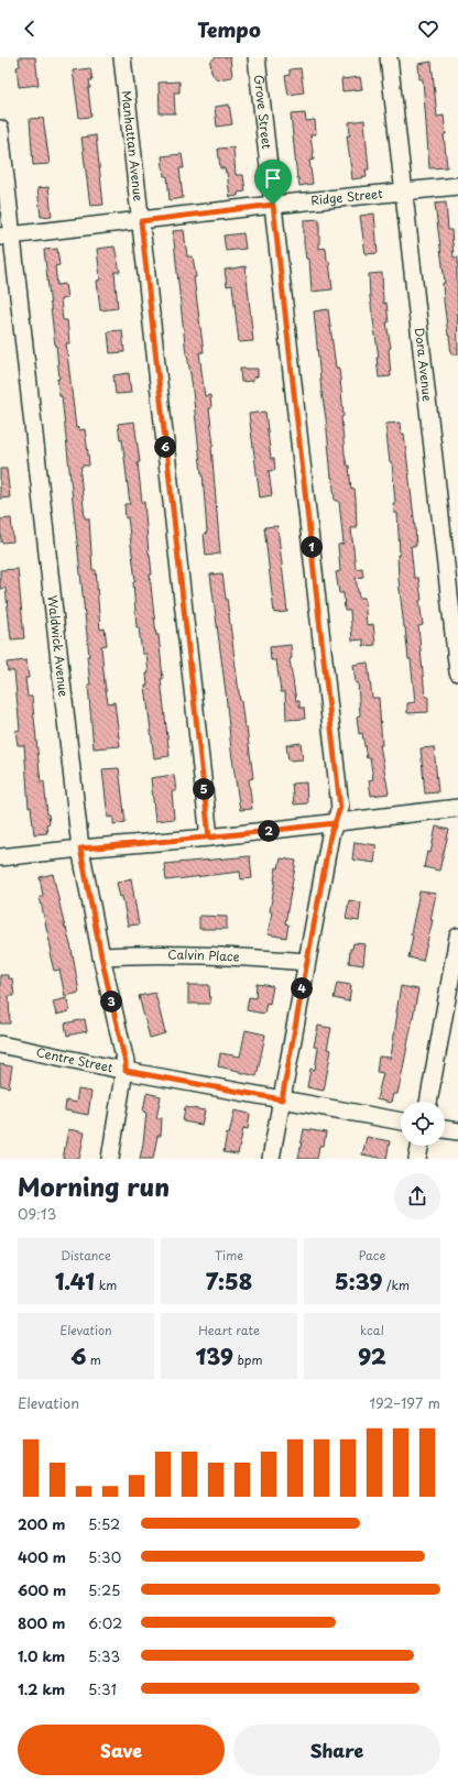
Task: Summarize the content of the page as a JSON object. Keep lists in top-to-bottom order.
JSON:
{
  "streets": {
    "street": [
      "Grove Street",
      "Manhattan Avenue",
      "Ridge Street",
      "Dora Avenue",
      "Waldwick Avenue",
      "Calvin Place",
      "Centre Street"
    ]
  },
  "crossings": [
    ["Grove Street", "Ridge Street"],
    ["Grove Street", "Calvin Place"],
    ["Grove Street", "Centre Street"],
    ["Manhattan Avenue", "Ridge Street"],
    ["Ridge Street", "Dora Avenue"],
    ["Ridge Street", "Waldwick Avenue"],
    ["Waldwick Avenue", "Calvin Place"],
    ["Waldwick Avenue", "Centre Street"]
  ],
  "page": {
    "header": "Tempo",
    "pins": [
      "6",
      "1",
      "5",
      "2",
      "4",
      "3"
    ],
    "heading": ["Morning run", "09:13"],
    "stats": [
      ["Distance", "1.41 km"],
      ["Time", "7:58"],
      ["Pace", "5:39 /km"],
      ["Elevation", "6 m"],
      ["Heart rate", "139 bpm"],
      ["kcal", "92"]
    ],
    "chart": ["Elevation", "192–197 m"],
    "list": [
      {
        "name": "200 m",
        "note": "5:52"
      },
      {
        "name": "400 m",
        "note": "5:30"
      },
      {
        "name": "600 m",
        "note": "5:25"
      },
      {
        "name": "800 m",
        "note": "6:02"
      },
      {
        "name": "1.0 km",
        "note": "5:33"
      },
      {
        "name": "1.2 km",
        "note": "5:31"
      }
    ],
    "buttons": ["Save", "Share"]
  }
}
